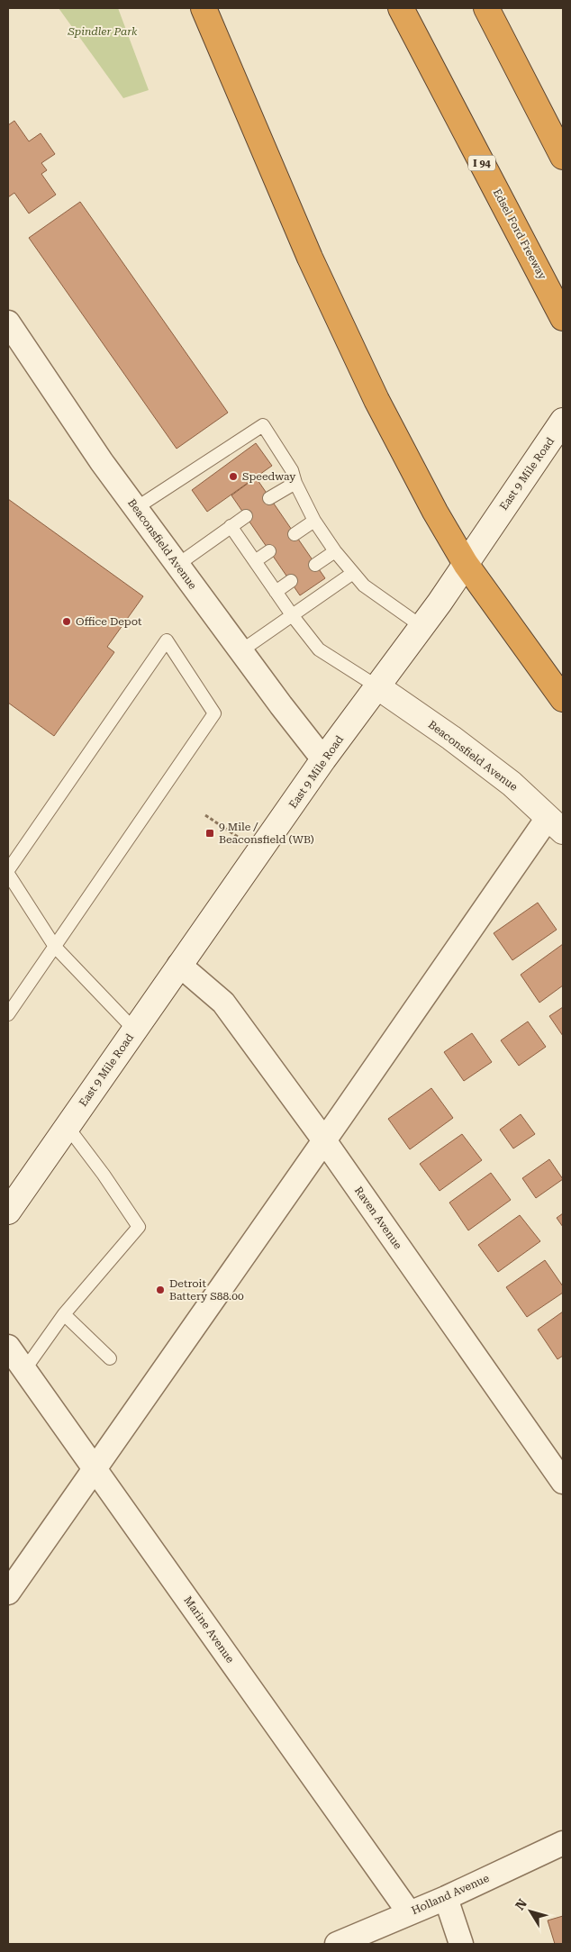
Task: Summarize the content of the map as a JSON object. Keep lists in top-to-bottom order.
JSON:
{
  "streets": {
    "highway": ["I 94", "Edsel Ford Freeway"],
    "main road": ["East 9 Mile Road", "Beaconsfield Avenue"],
    "street": ["Raven Avenue", "Marine Avenue", "Holland Avenue"]
  },
  "crossings": [
    ["East 9 Mile Road", "Beaconsfield Avenue"],
    ["East 9 Mile Road", "Raven Avenue"],
    ["Marine Avenue", "Holland Avenue"]
  ],
  "parks": ["Spindler Park"],
  "places": {
    "other": ["Speedway", "Office Depot", "Detroit Battery S88.00"],
    "transit": ["9 Mile / Beaconsfield (WB)"]
  },
  "north": "top left"
}
